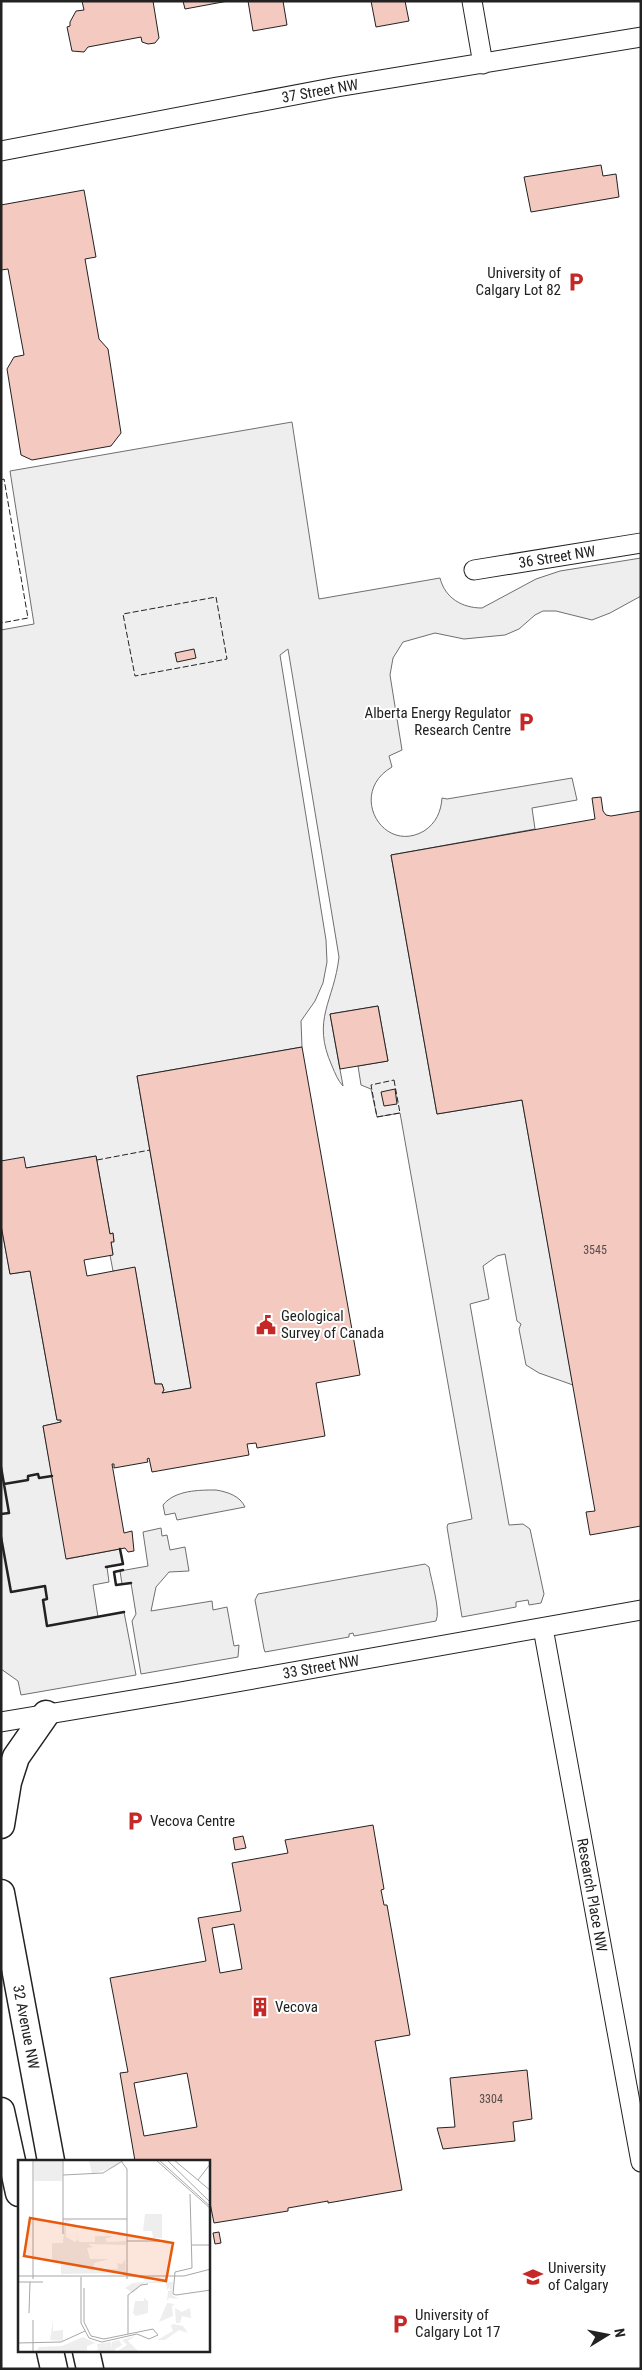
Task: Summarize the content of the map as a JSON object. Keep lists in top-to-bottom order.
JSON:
{
  "streets": {
    "main road": ["32 Avenue NW"],
    "street": [
      "37 Street NW",
      "36 Street NW",
      "33 Street NW",
      "Research Place NW"
    ]
  },
  "crossings": [
    ["33 Street NW", "Research Place NW"]
  ],
  "places": {
    "parking": [
      "University of Calgary Lot 82",
      "Alberta Energy Regulator Research Centre",
      "Vecova Centre",
      "University of Calgary Lot 17"
    ],
    "public building": ["Geological Survey of Canada"],
    "building": ["Vecova"],
    "school or university": ["University of Calgary"]
  },
  "house_numbers": ["3545", "3304"],
  "north": "right"
}
